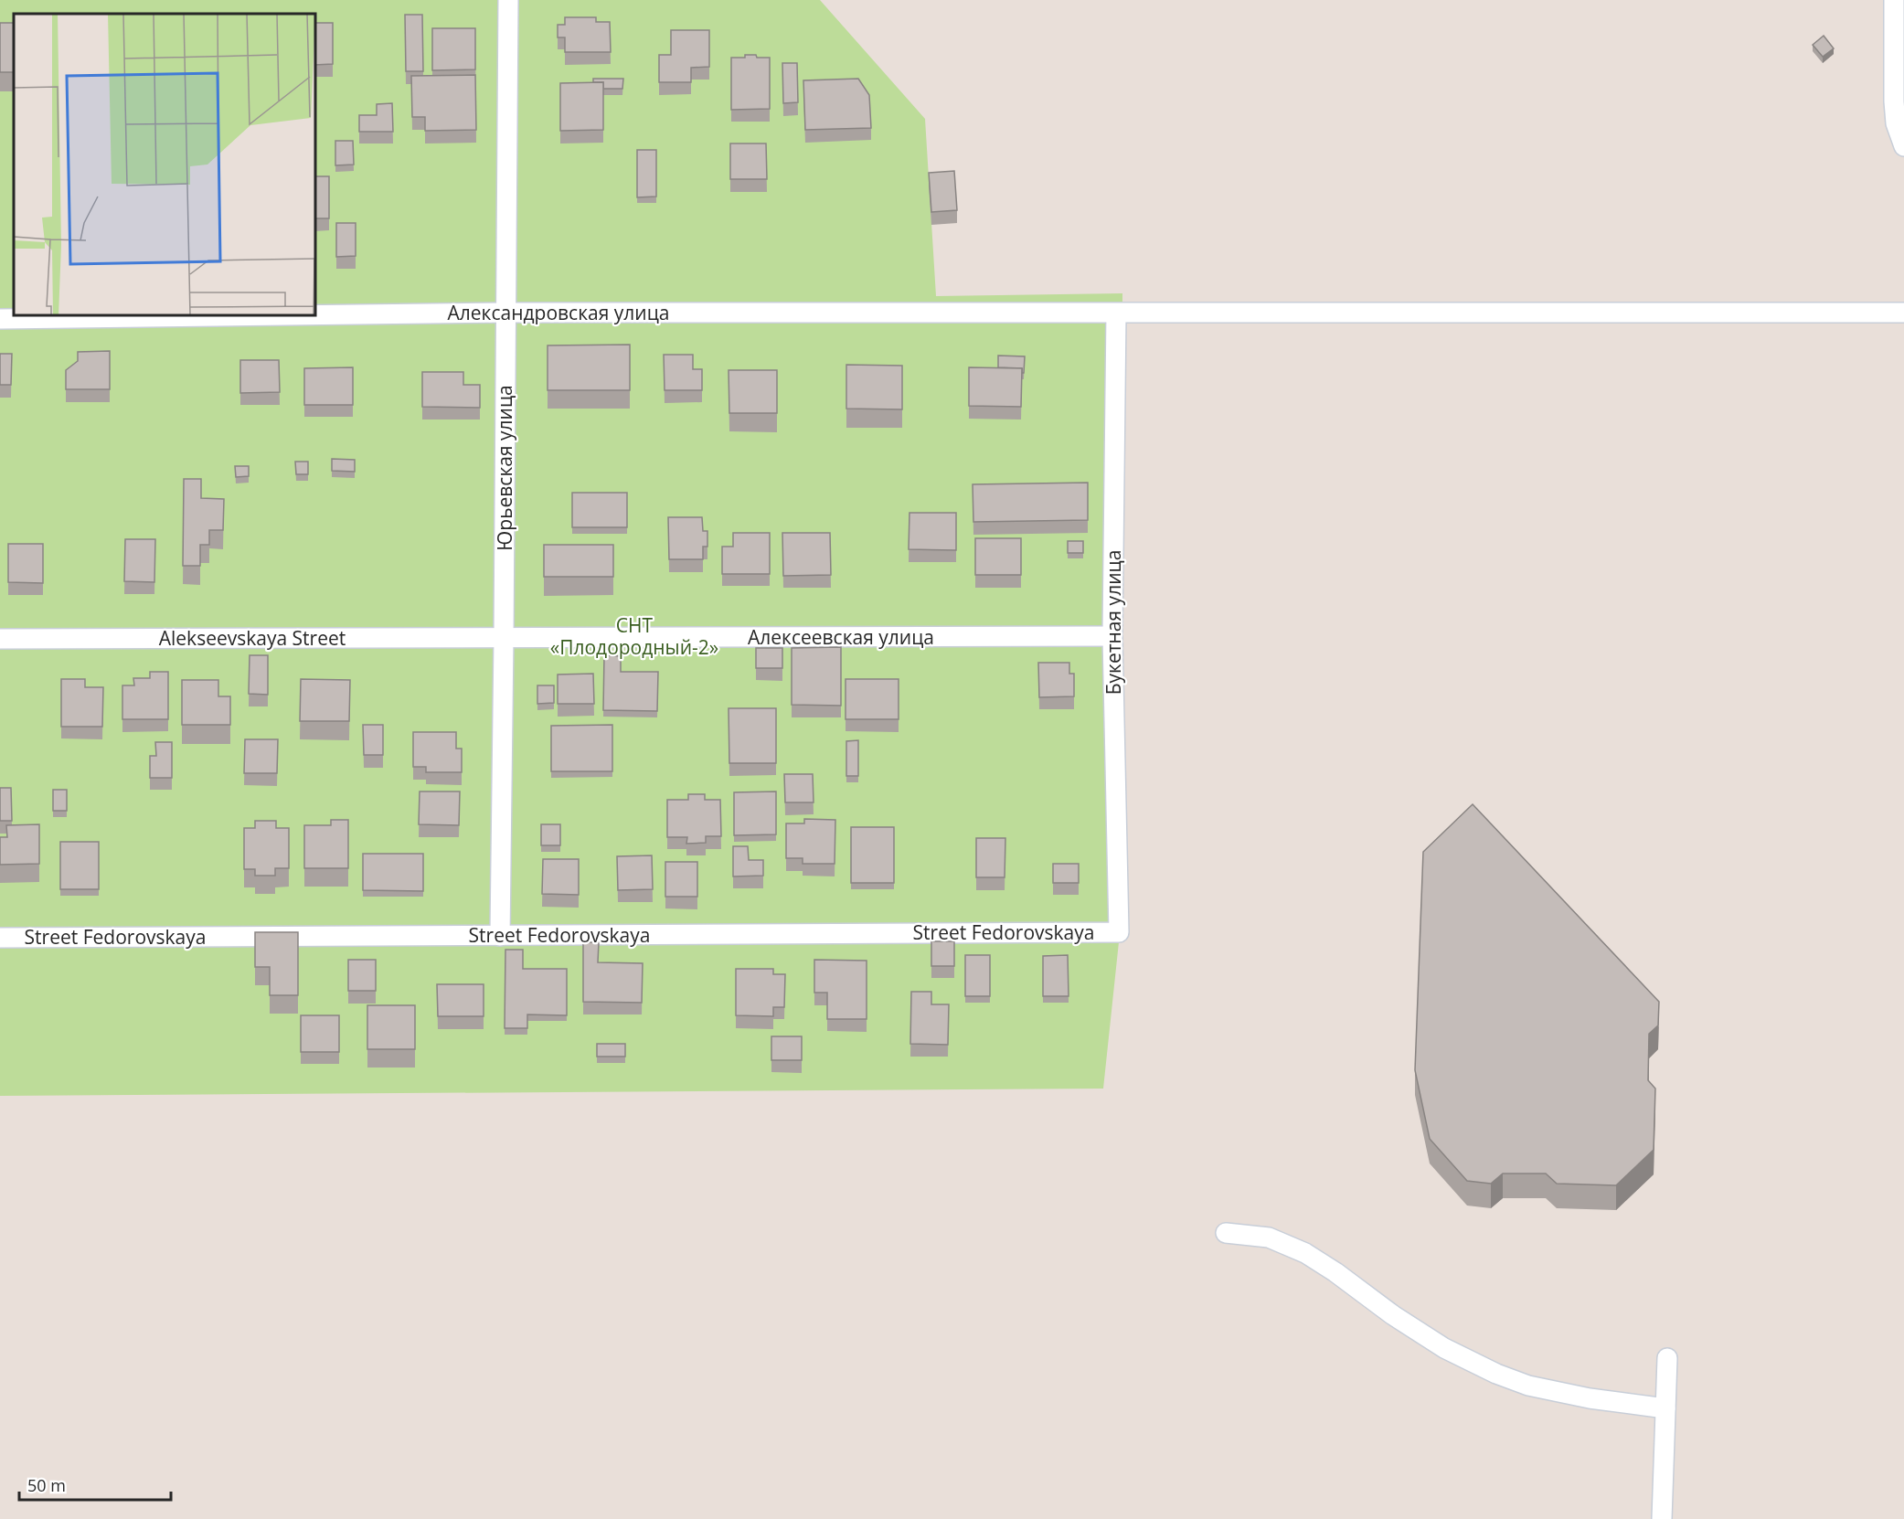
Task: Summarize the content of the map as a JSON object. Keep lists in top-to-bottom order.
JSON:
{
  "streets": {
    "street": [
      "Александровская улица",
      "Юрьевская улица",
      "Букетная улица",
      "Алексеевская улица",
      "Alekseevskaya Street",
      "Street Fedorovskaya"
    ]
  },
  "crossings": [
    ["Александровская улица", "Юрьевская улица"],
    ["Александровская улица", "Букетная улица"],
    ["Юрьевская улица", "Алексеевская улица"],
    ["Юрьевская улица", "Alekseevskaya Street"],
    ["Юрьевская улица", "Street Fedorovskaya"],
    ["Букетная улица", "Алексеевская улица"],
    ["Букетная улица", "Street Fedorovskaya"],
    ["Алексеевская улица", "Alekseevskaya Street"]
  ],
  "parks": ["СНТ «Плодородный-2»"],
  "scale_bar": "50 m"
}
